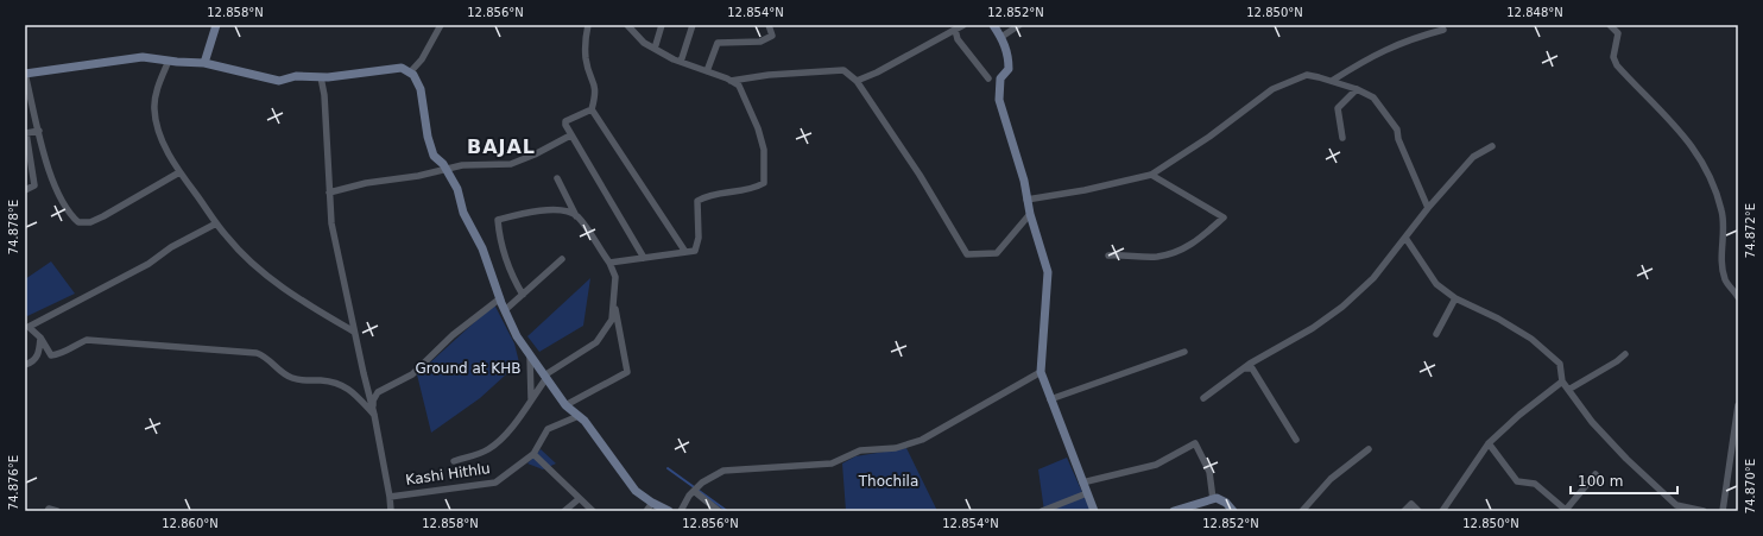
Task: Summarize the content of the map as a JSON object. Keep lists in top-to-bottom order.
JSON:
{
  "streets": {
    "street": ["Kashi Hithlu"]
  },
  "districts": ["BAJAL"],
  "parks": ["Ground at KHB", "Thochila"],
  "scale_bar": "100 m",
  "coordinates": [
    "12.858°N",
    "12.856°N",
    "12.854°N",
    "12.852°N",
    "12.850°N",
    "12.848°N",
    "74.878°E",
    "74.872°E",
    "74.876°E",
    "74.870°E",
    "12.860°N"
  ]
}
